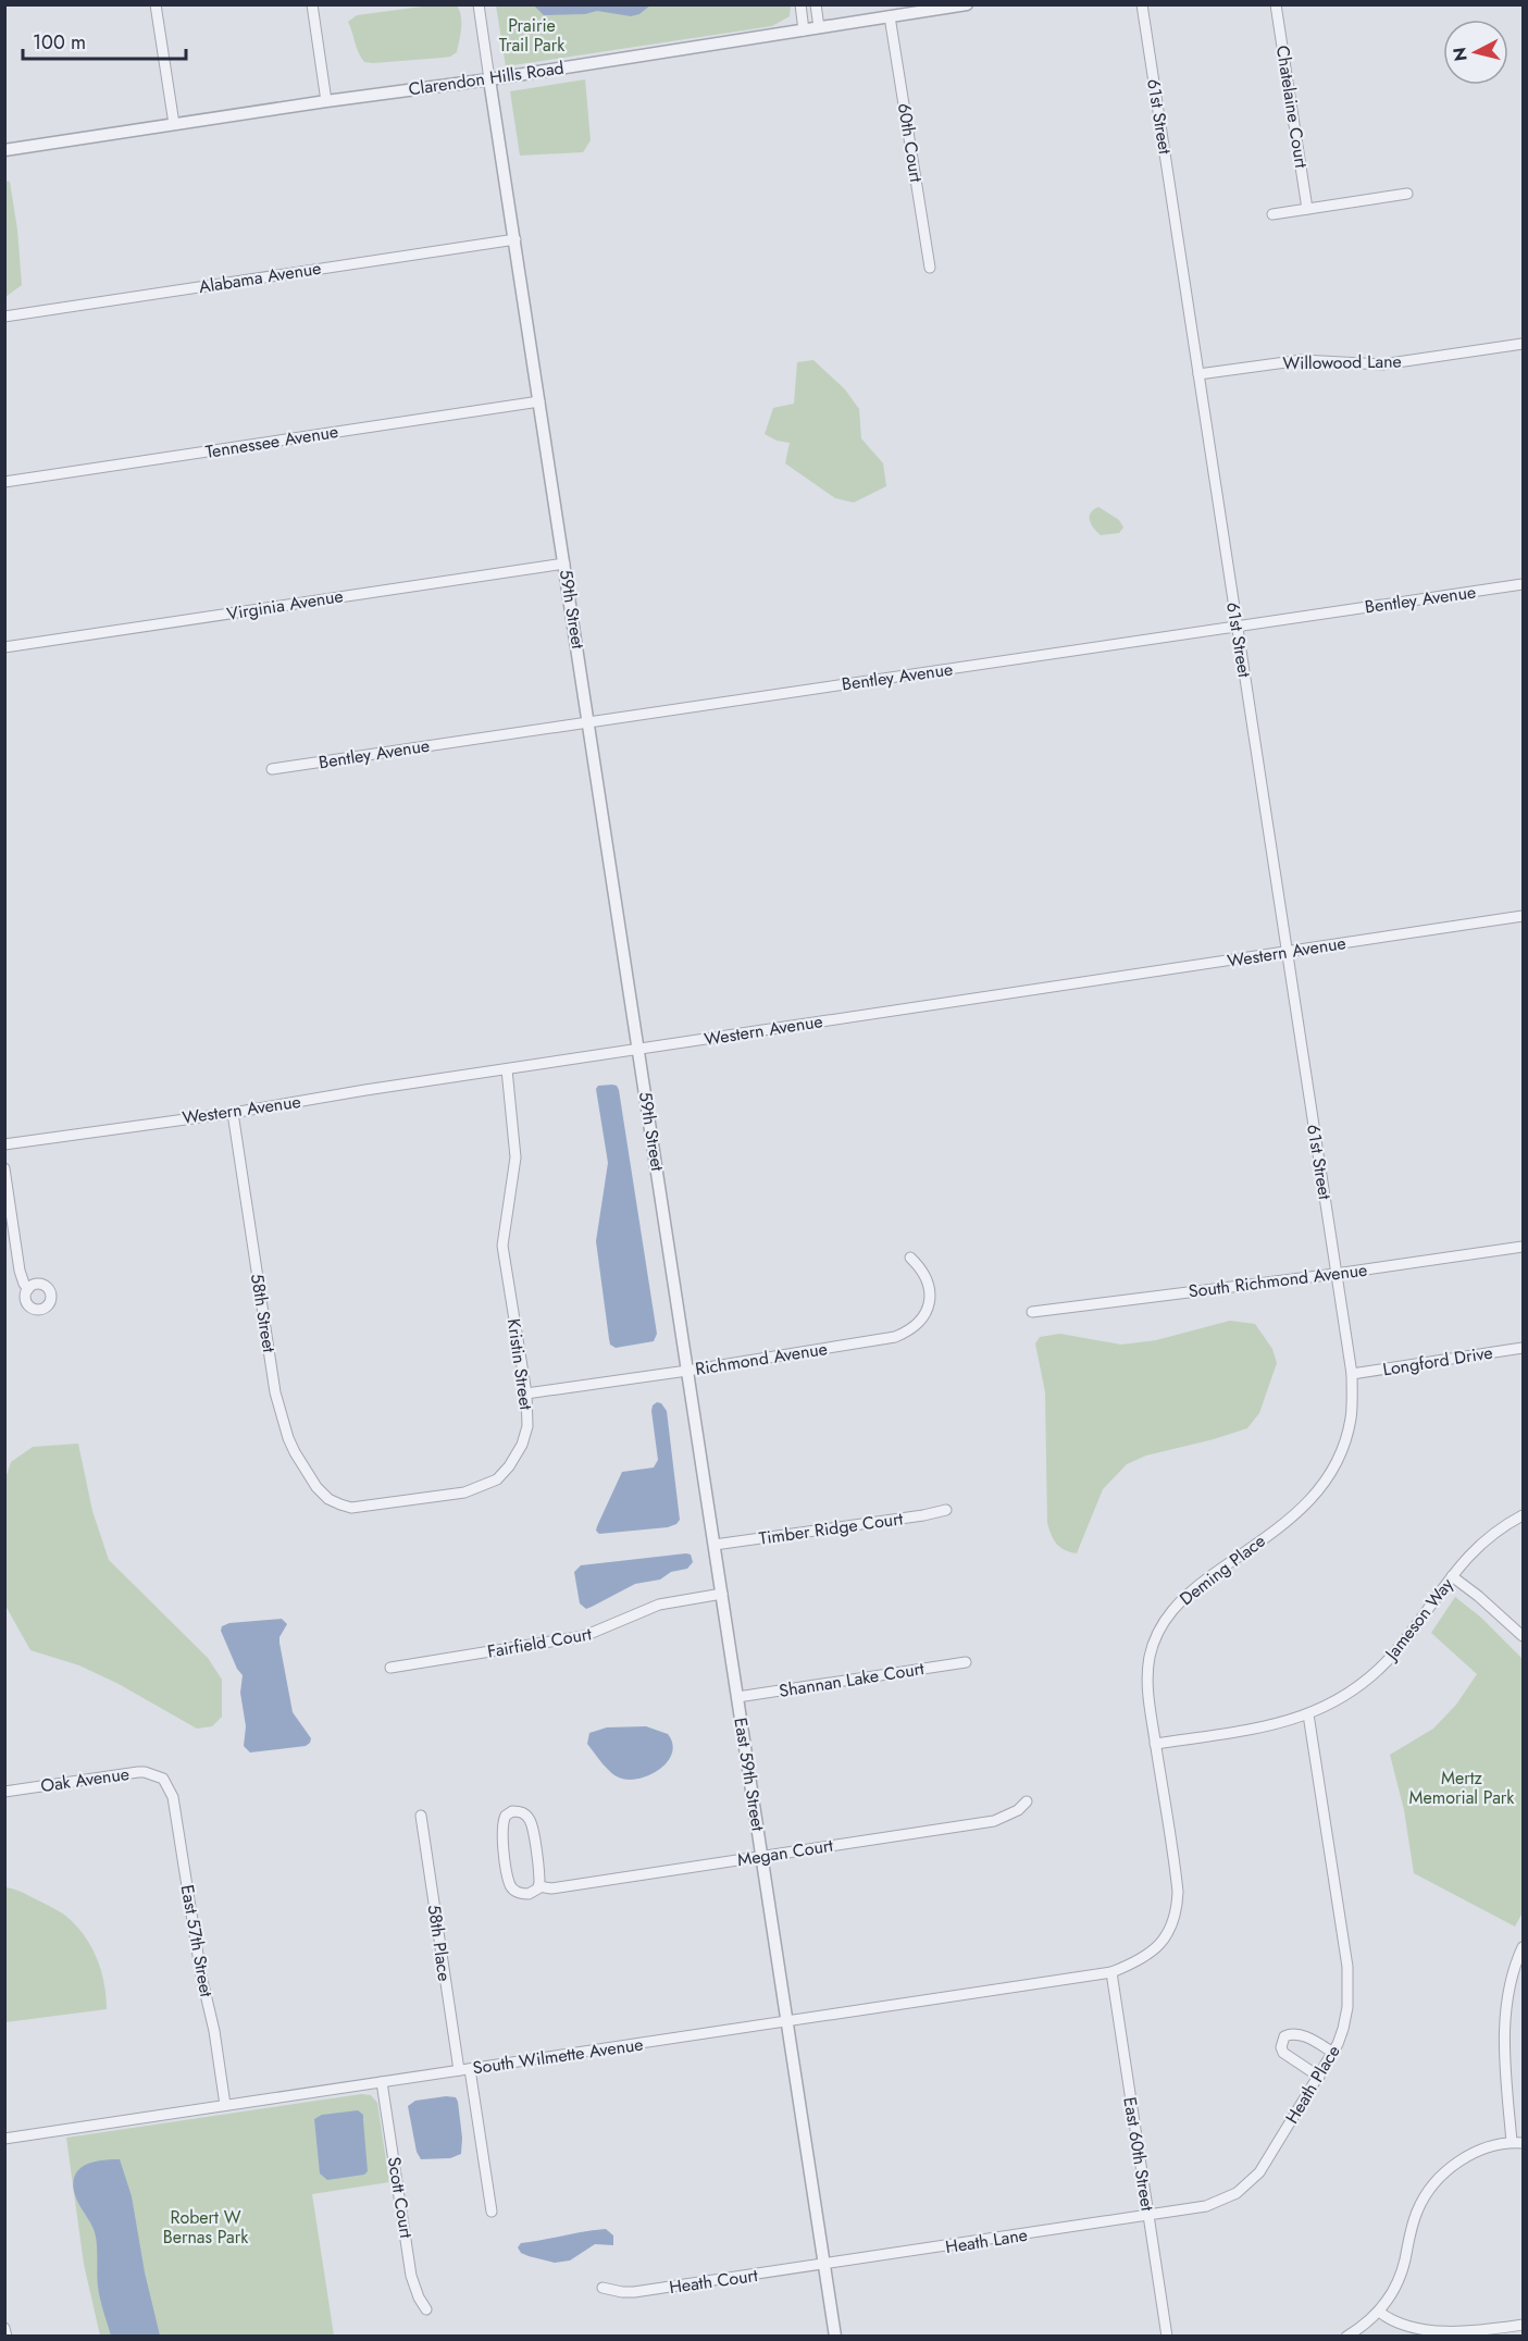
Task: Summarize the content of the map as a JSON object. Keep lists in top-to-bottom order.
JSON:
{
  "streets": {
    "street": [
      "Clarendon Hills Road",
      "Chatelaine Court",
      "61st Street",
      "60th Court",
      "Alabama Avenue",
      "Willowood Lane",
      "Tennessee Avenue",
      "Bentley Avenue",
      "Virginia Avenue",
      "59th Street",
      "Western Avenue",
      "South Richmond Avenue",
      "58th Street",
      "Richmond Avenue",
      "Longford Drive",
      "Kristin Street",
      "Timber Ridge Court",
      "Deming Place",
      "Jameson Way",
      "Fairfield Court",
      "Shannan Lake Court",
      "East 59th Street",
      "Oak Avenue",
      "Megan Court",
      "East 57th Street",
      "58th Place",
      "South Wilmette Avenue",
      "Heath Place",
      "East 60th Street",
      "Scott Court",
      "Heath Lane",
      "Heath Court"
    ]
  },
  "crossings": [
    ["Clarendon Hills Road", "60th Court"],
    ["Clarendon Hills Road", "59th Street"],
    ["61st Street", "Willowood Lane"],
    ["61st Street", "Bentley Avenue"],
    ["61st Street", "Western Avenue"],
    ["61st Street", "South Richmond Avenue"],
    ["61st Street", "Deming Place"],
    ["Alabama Avenue", "59th Street"],
    ["Tennessee Avenue", "59th Street"],
    ["Bentley Avenue", "59th Street"],
    ["Virginia Avenue", "59th Street"],
    ["59th Street", "Western Avenue"],
    ["59th Street", "East 59th Street"],
    ["Western Avenue", "58th Street"],
    ["Western Avenue", "Kristin Street"],
    ["South Richmond Avenue", "Deming Place"],
    ["58th Street", "Kristin Street"],
    ["Richmond Avenue", "Kristin Street"],
    ["Richmond Avenue", "East 59th Street"],
    ["Longford Drive", "Deming Place"],
    ["Timber Ridge Court", "East 59th Street"],
    ["Deming Place", "Jameson Way"],
    ["Deming Place", "South Wilmette Avenue"],
    ["Deming Place", "East 60th Street"],
    ["Jameson Way", "Heath Place"],
    ["Fairfield Court", "East 59th Street"],
    ["Shannan Lake Court", "East 59th Street"],
    ["East 59th Street", "Megan Court"],
    ["East 59th Street", "South Wilmette Avenue"],
    ["East 59th Street", "Heath Lane"],
    ["East 59th Street", "Heath Court"],
    ["Oak Avenue", "East 57th Street"],
    ["East 57th Street", "South Wilmette Avenue"],
    ["58th Place", "South Wilmette Avenue"],
    ["South Wilmette Avenue", "East 60th Street"],
    ["South Wilmette Avenue", "Scott Court"],
    ["Heath Place", "East 60th Street"],
    ["Heath Place", "Heath Lane"],
    ["East 60th Street", "Heath Lane"],
    ["Heath Lane", "Heath Court"]
  ],
  "parks": ["Prairie Trail Park", "Mertz Memorial Park", "Robert W Bernas Park"],
  "scale_bar": "100 m",
  "north": "left"
}
